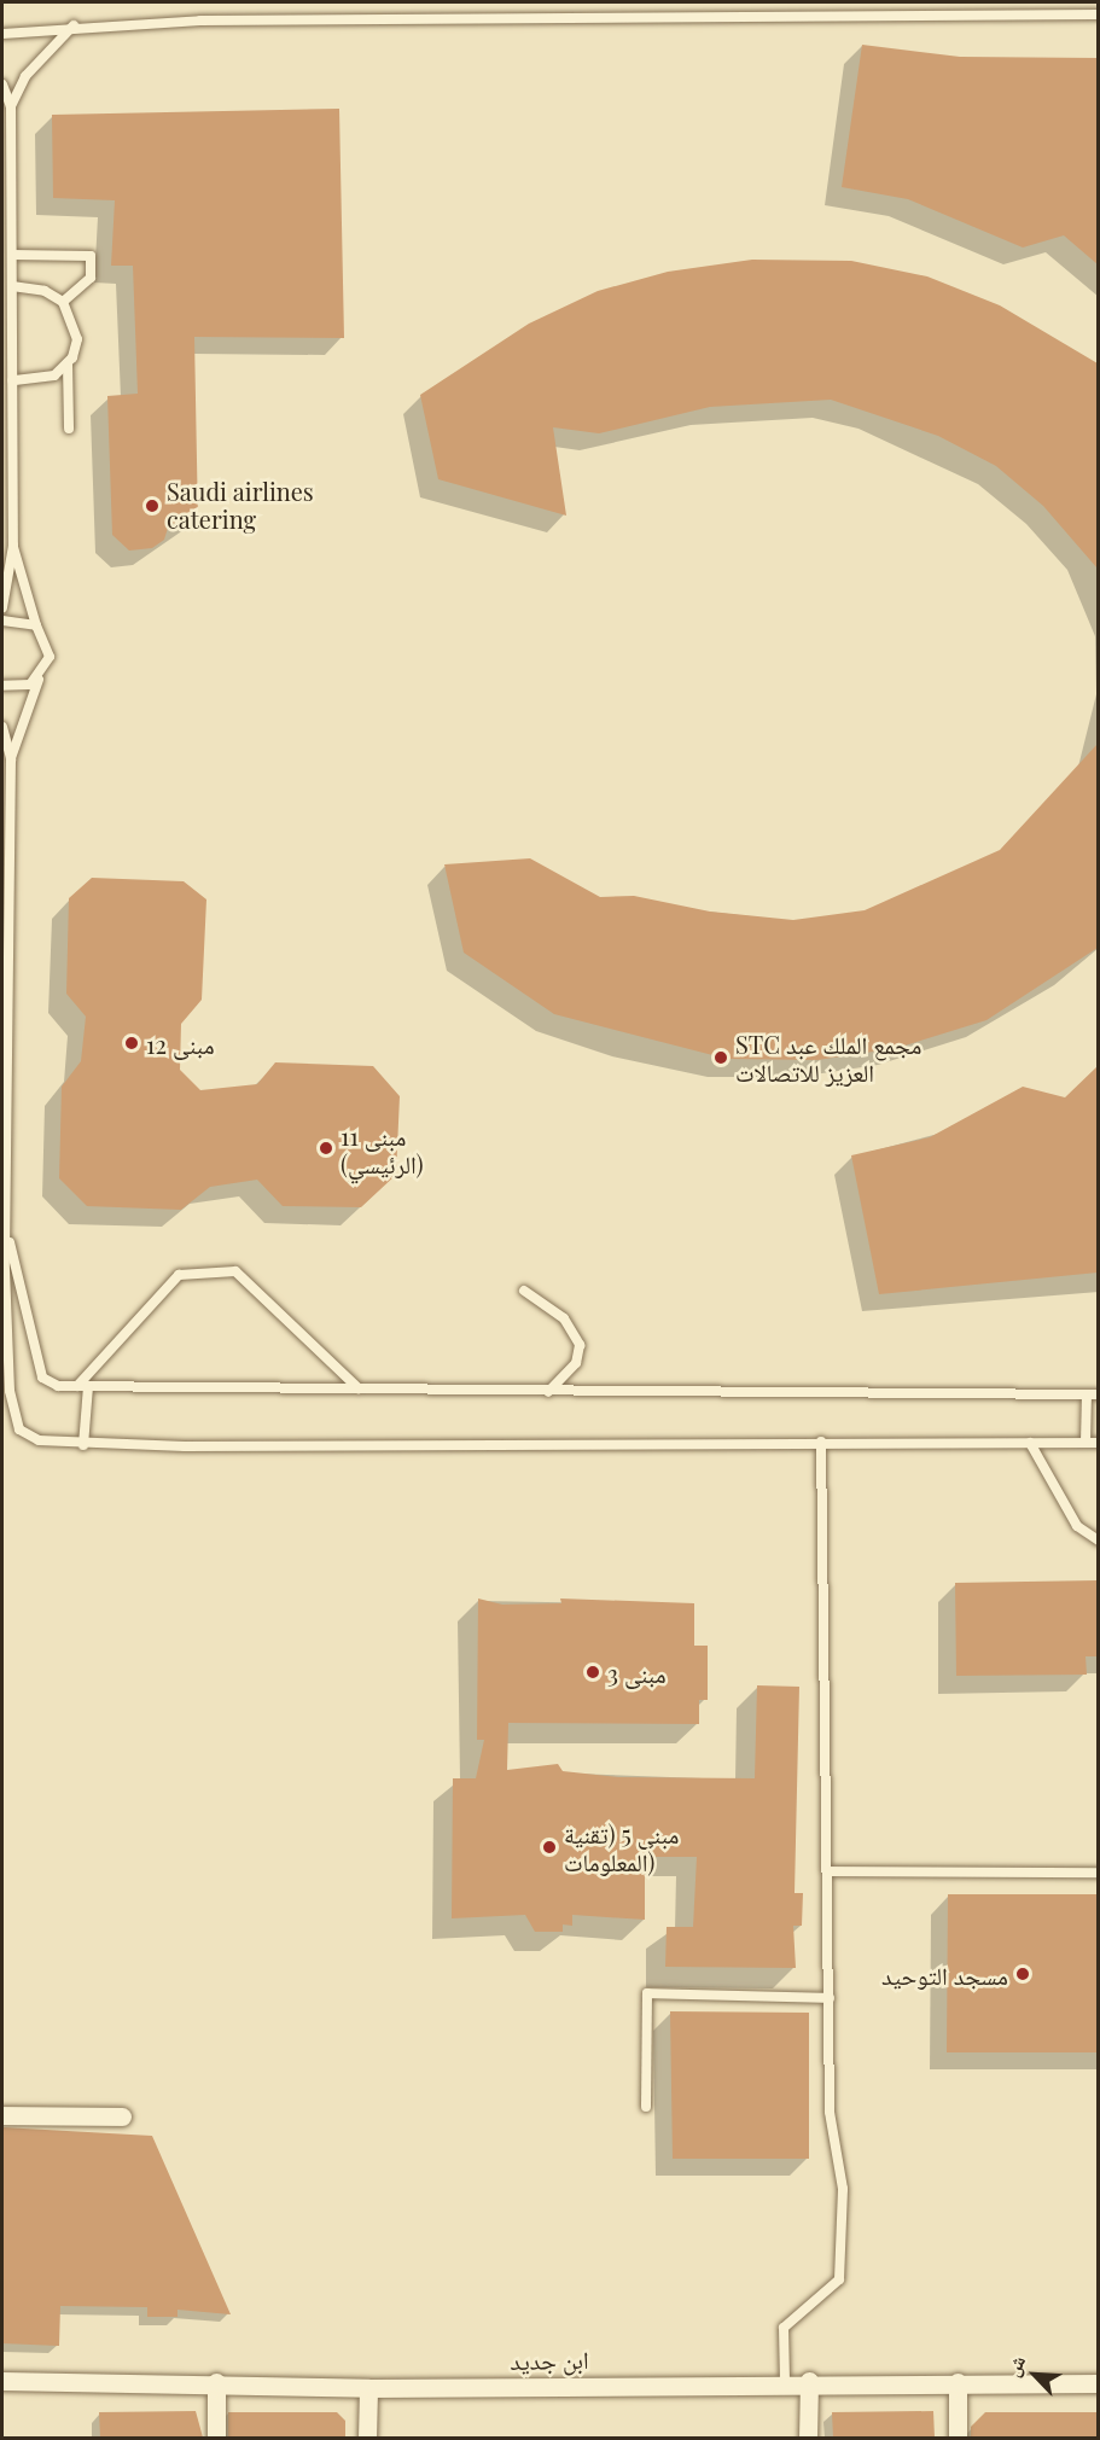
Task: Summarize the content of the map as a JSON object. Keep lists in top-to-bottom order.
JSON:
{
  "streets": {
    "street": ["ابن جديد"]
  },
  "places": [
    "Saudi airlines catering",
    "مبنى 12",
    "STC مجمع الملك عبد العزيز للاتصالات",
    "مبنى 11 (الرئيسي)",
    "مبنى 3",
    "مبنى 5 (تقنية المعلومات)",
    "مسجد التوحيد"
  ],
  "north": "top left"
}
